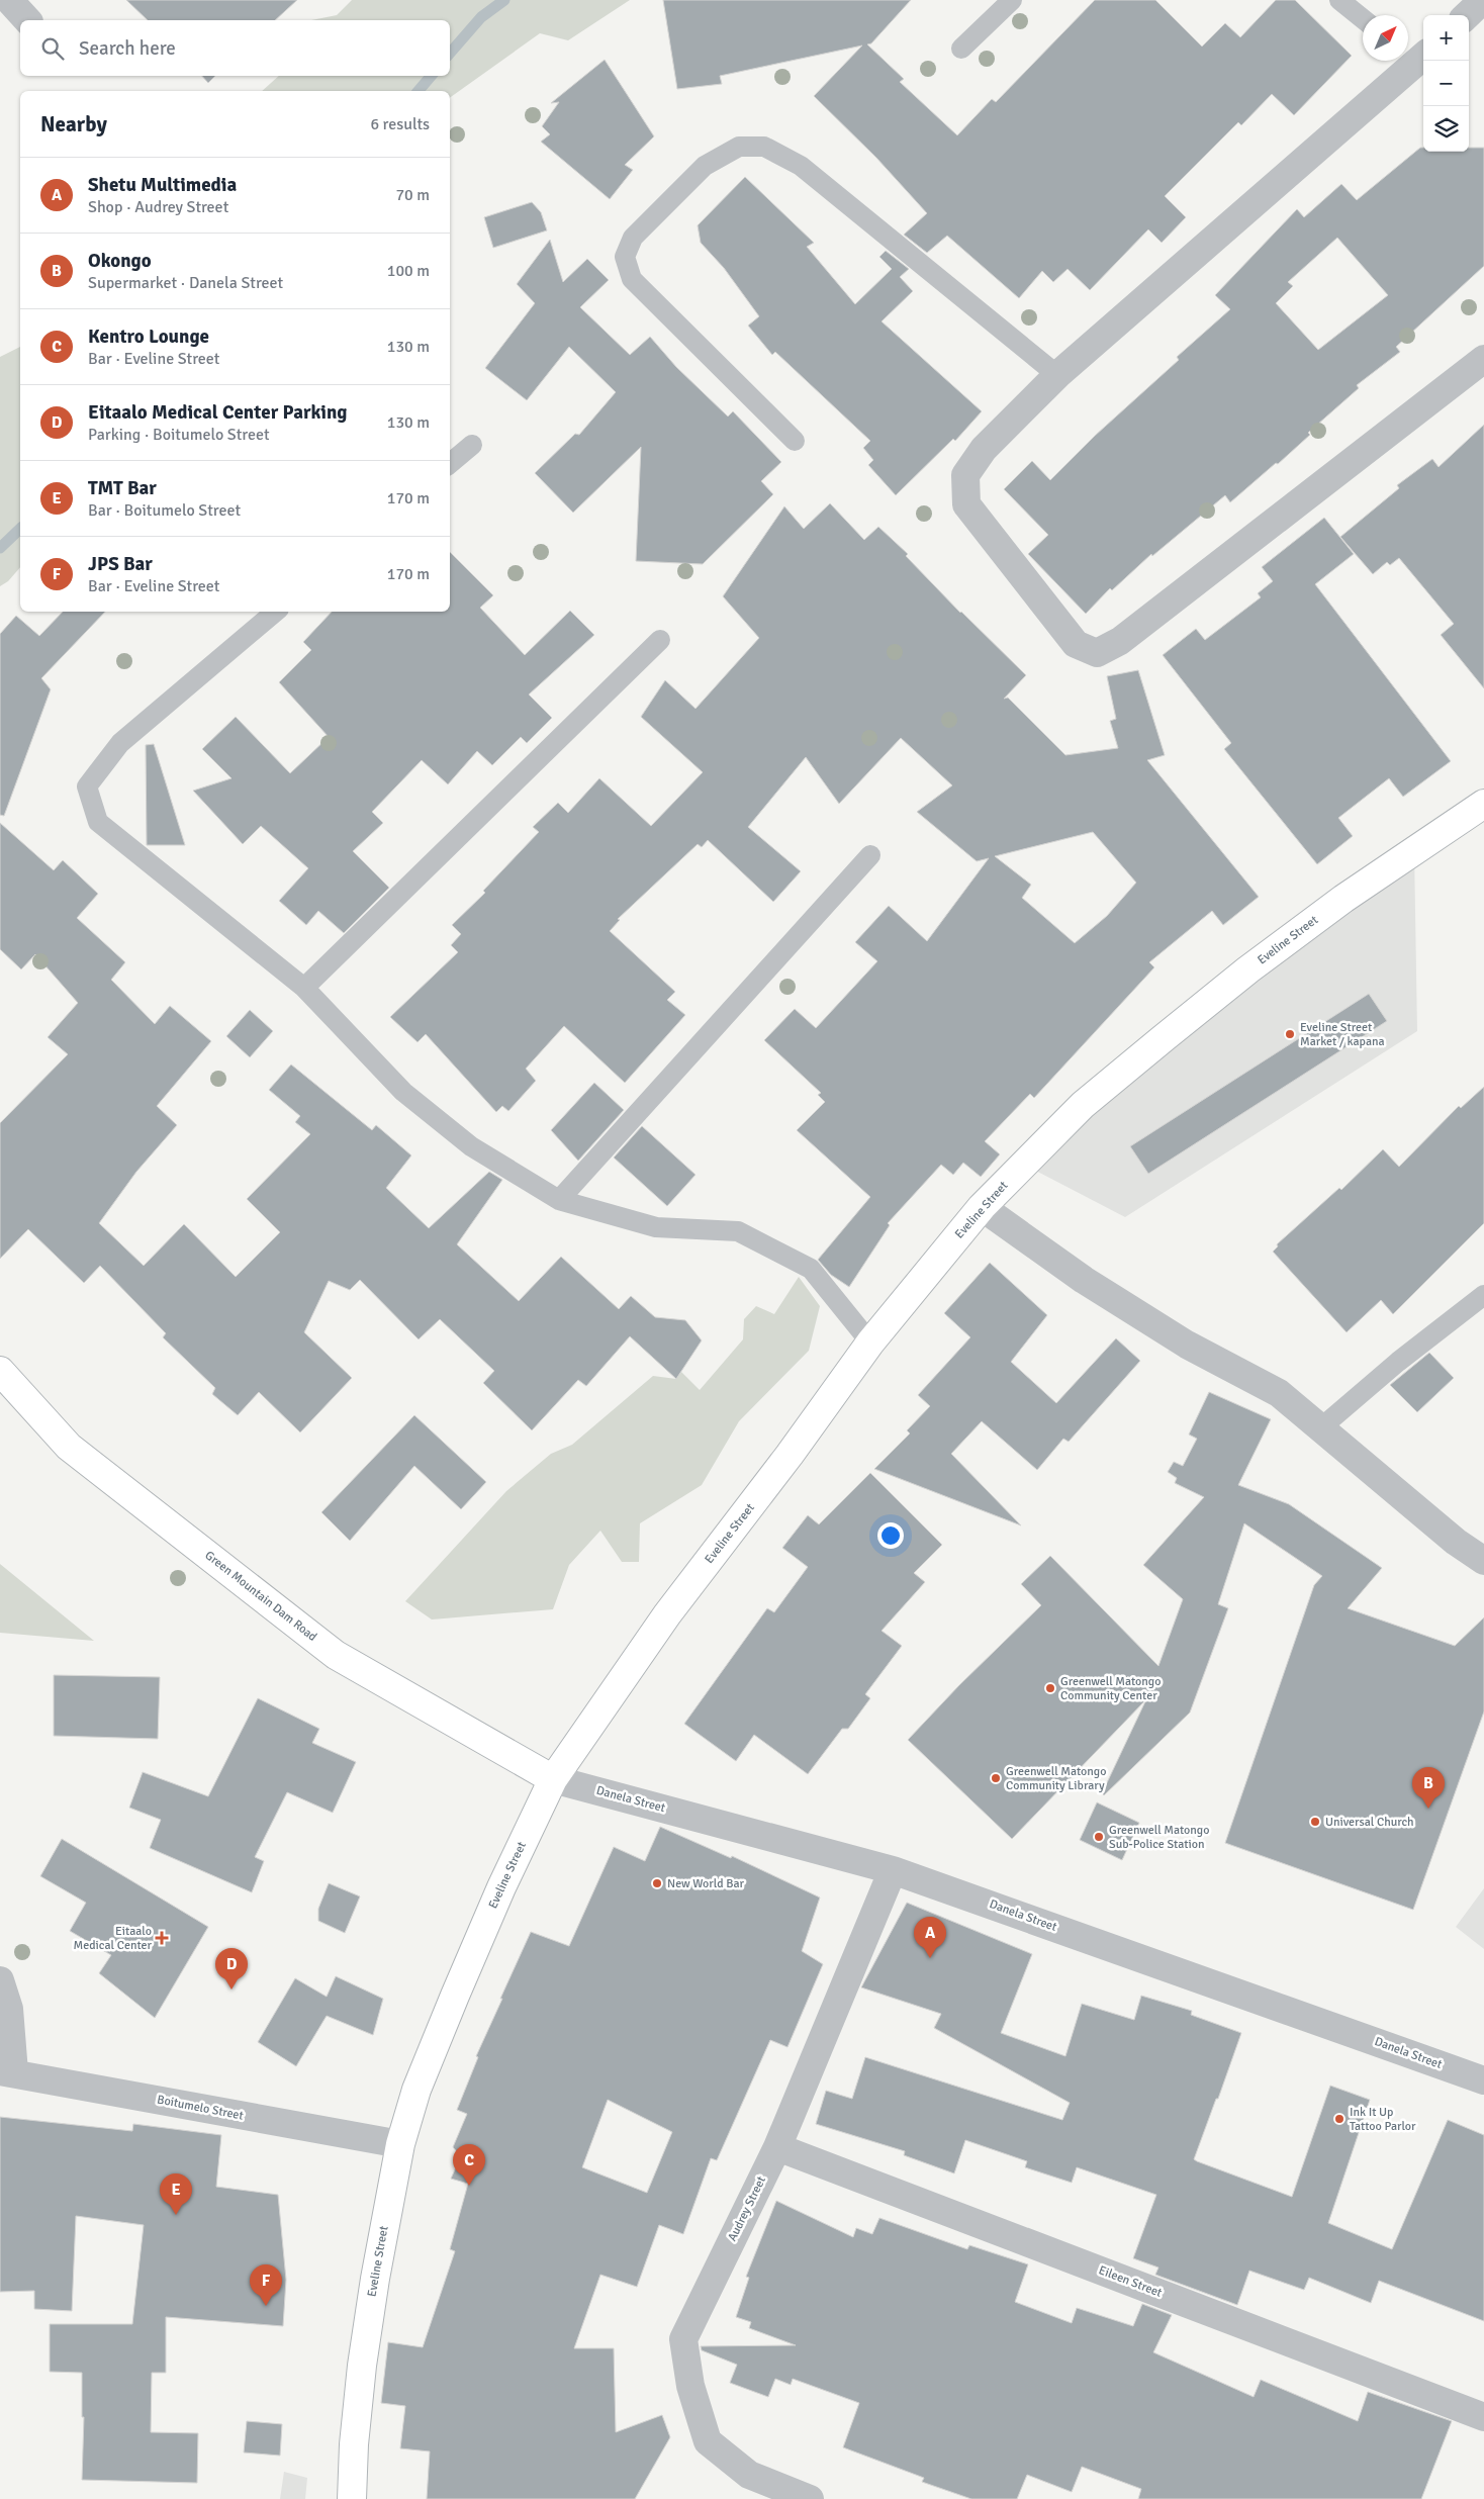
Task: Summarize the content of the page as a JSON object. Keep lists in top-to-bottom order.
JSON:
{
  "streets": {
    "street": [
      "Eveline Street",
      "Green Mountain Dam Road",
      "Danela Street",
      "Boitumelo Street",
      "Audrey Street",
      "Eileen Street"
    ]
  },
  "crossings": [
    ["Eveline Street", "Green Mountain Dam Road"],
    ["Eveline Street", "Danela Street"],
    ["Eveline Street", "Boitumelo Street"],
    ["Green Mountain Dam Road", "Danela Street"],
    ["Danela Street", "Audrey Street"],
    ["Audrey Street", "Eileen Street"]
  ],
  "places": {
    "other": [
      "Eveline Street Market / kapana",
      "Greenwell Matongo Community Center",
      "Greenwell Matongo Community Library",
      "Universal Church",
      "Greenwell Matongo Sub-Police Station",
      "New World Bar",
      "Ink It Up Tattoo Parlor"
    ],
    "health": ["Eitaalo Medical Center"]
  },
  "north": "top right",
  "page": {
    "map_buttons": ["+", "−"],
    "search": "Search here",
    "heading": ["Nearby", "6 results"],
    "list": [
      {
        "mark": "A",
        "name": "Shetu Multimedia",
        "note": "Shop · Audrey Street",
        "value": "70 m"
      },
      {
        "mark": "B",
        "name": "Okongo",
        "note": "Supermarket · Danela Street",
        "value": "100 m"
      },
      {
        "mark": "C",
        "name": "Kentro Lounge",
        "note": "Bar · Eveline Street",
        "value": "130 m"
      },
      {
        "mark": "D",
        "name": "Eitaalo Medical Center Parking",
        "note": "Parking · Boitumelo Street",
        "value": "130 m"
      },
      {
        "mark": "E",
        "name": "TMT Bar",
        "note": "Bar · Boitumelo Street",
        "value": "170 m"
      },
      {
        "mark": "F",
        "name": "JPS Bar",
        "note": "Bar · Eveline Street",
        "value": "170 m"
      }
    ],
    "pins": [
      "B",
      "A",
      "D",
      "C",
      "E",
      "F"
    ]
  }
}
